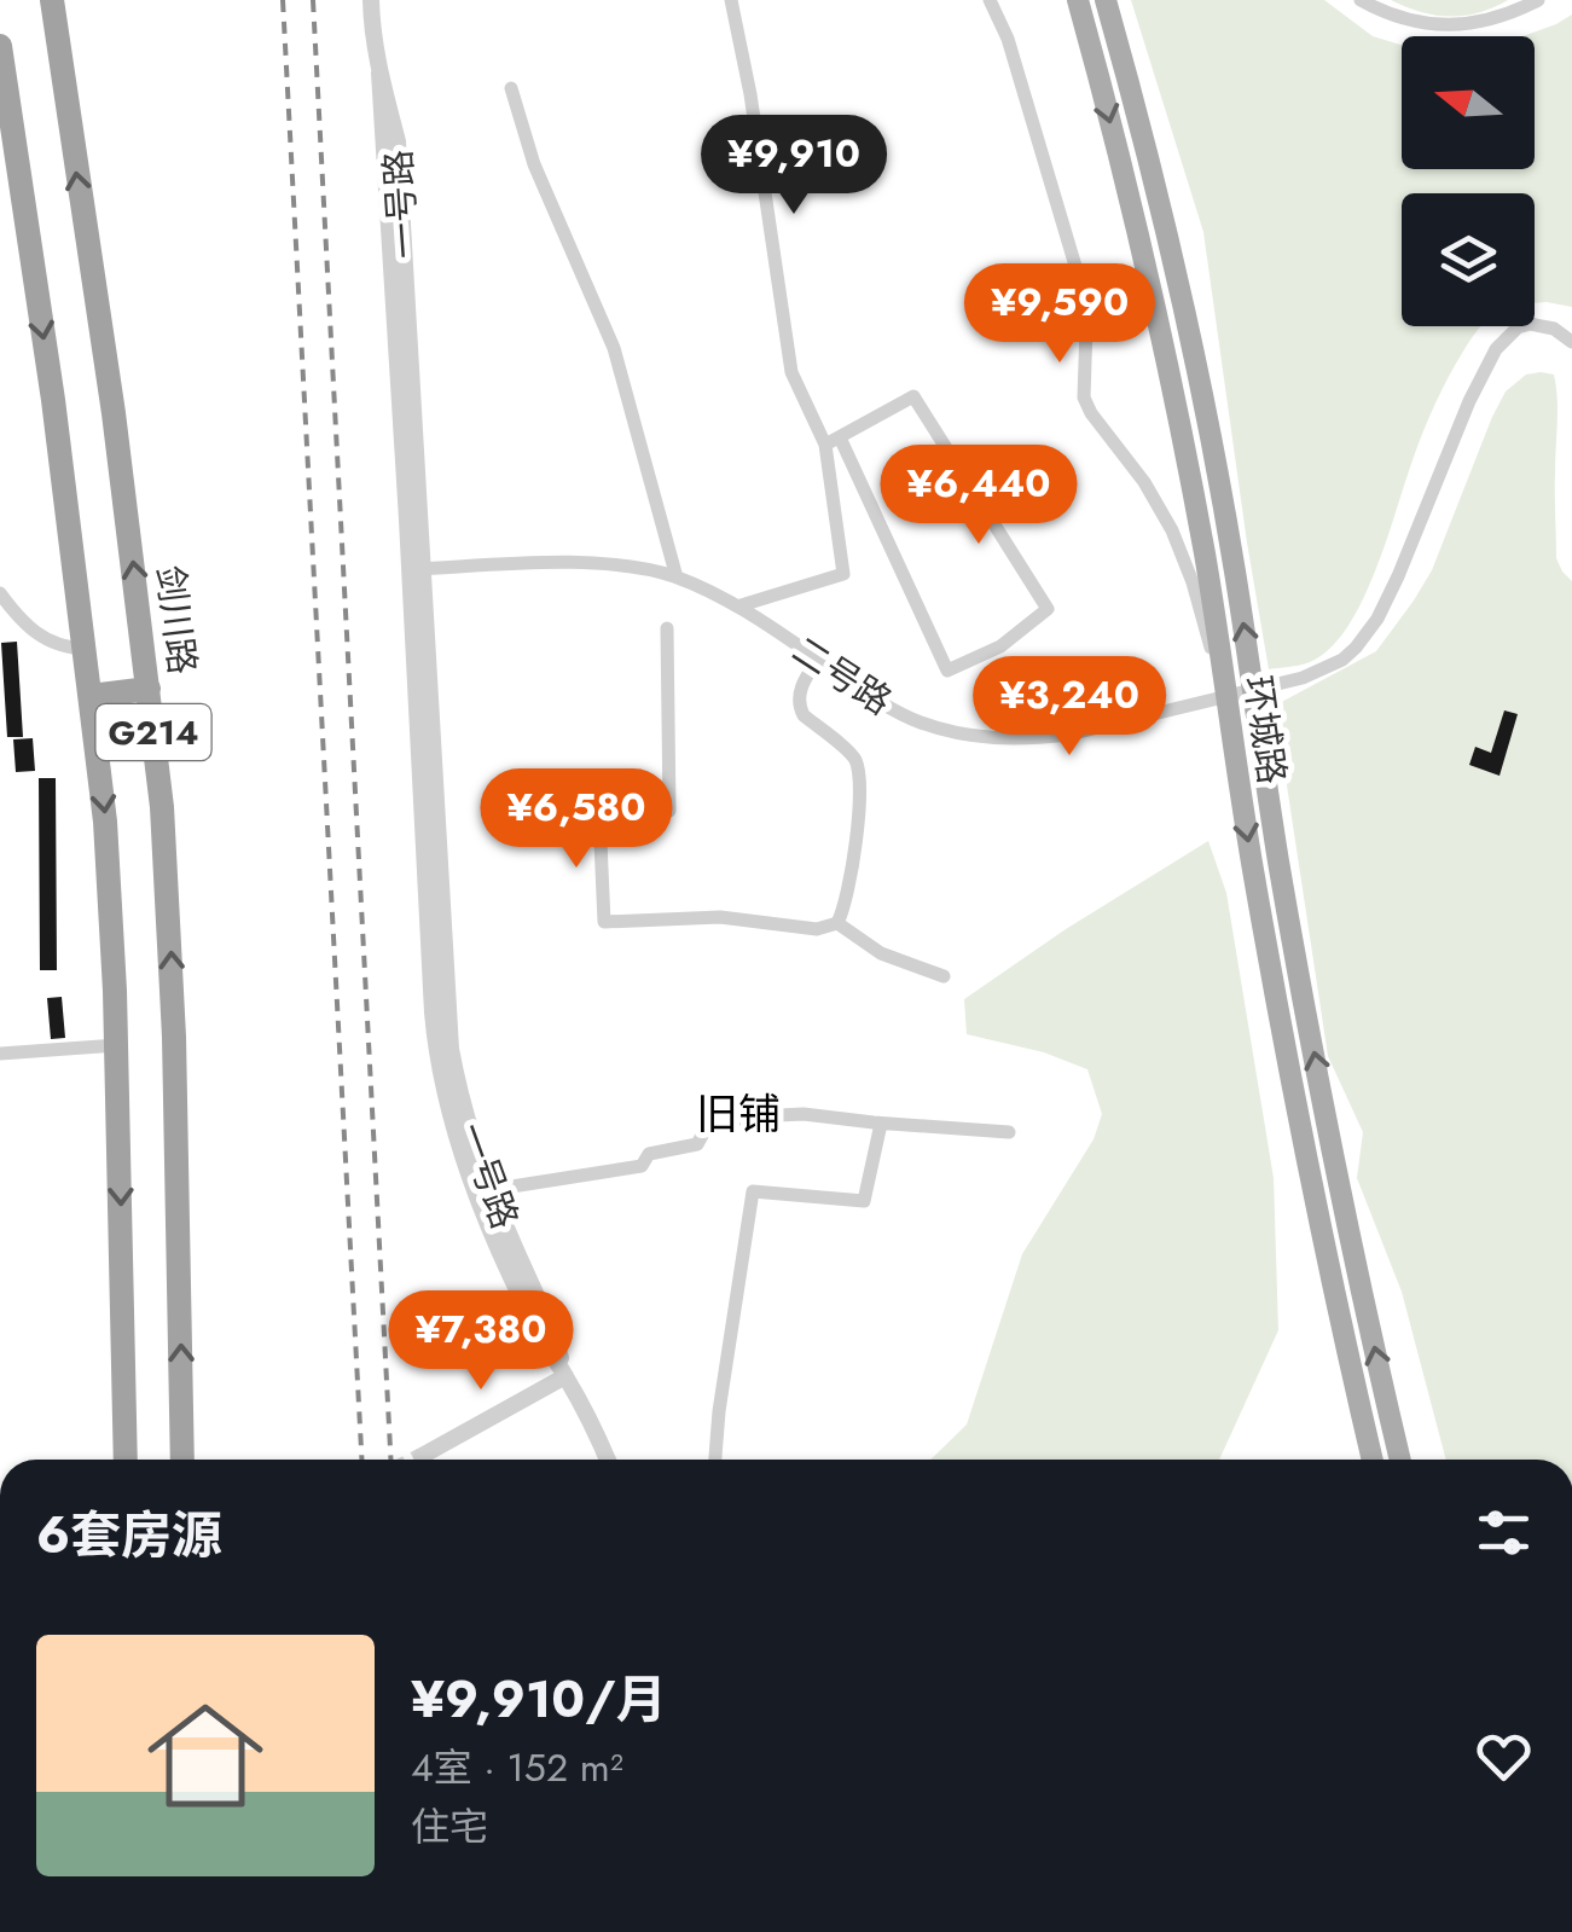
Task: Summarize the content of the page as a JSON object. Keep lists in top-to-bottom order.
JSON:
{
  "streets": {
    "highway": ["剑川路", "G214"],
    "main road": ["环城路"],
    "street": ["一号路", "二号路"]
  },
  "crossings": [
    ["一号路", "二号路"]
  ],
  "districts": ["旧铺"],
  "north": "left",
  "page": {
    "price": [
      "¥9,910",
      "¥9,590",
      "¥6,440",
      "¥3,240",
      "¥6,580",
      "¥7,380"
    ],
    "heading": "6套房源",
    "list": [
      {
        "name": "¥9,910/月",
        "note": "4室 · 152 m² · 住宅"
      }
    ]
  }
}
